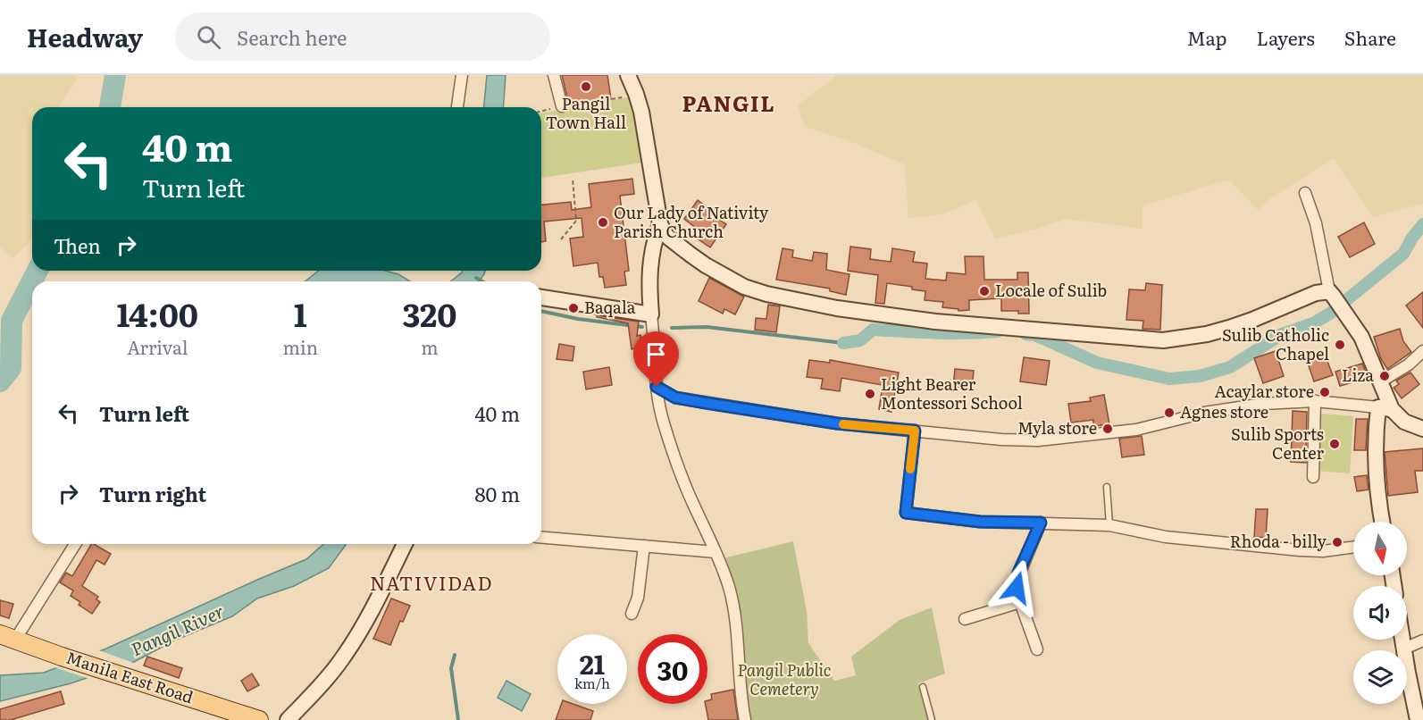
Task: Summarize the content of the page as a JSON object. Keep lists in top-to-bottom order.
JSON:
{
  "streets": {
    "main road": ["Manila East Road"]
  },
  "districts": ["PANGIL", "NATIVIDAD"],
  "water": ["Pangil River"],
  "parks": ["Pangil Public Cemetery"],
  "places": [
    "Pangil Town Hall",
    "Our Lady of Nativity Parish Church",
    "Locale of Sulib",
    "Baqala",
    "Sulib Catholic Chapel",
    "Liza",
    "Acaylar store",
    "Light Bearer Montessori School",
    "Agnes store",
    "Myla store",
    "Sulib Sports Center",
    "Rhoda - billy"
  ],
  "north": "bottom",
  "page": {
    "header": "Headway",
    "search": "Search here",
    "nav": ["Map", "Layers", "Share"],
    "turn": ["40 m", "Turn left"],
    "then": "Then",
    "eta": [
      "14:00",
      "Arrival",
      "1",
      "min",
      "320",
      "m"
    ],
    "list": [
      {
        "name": "Turn left",
        "value": "40 m"
      },
      {
        "name": "Turn right",
        "value": "80 m"
      }
    ],
    "speed": "21 km/h",
    "limit": "30"
  }
}
